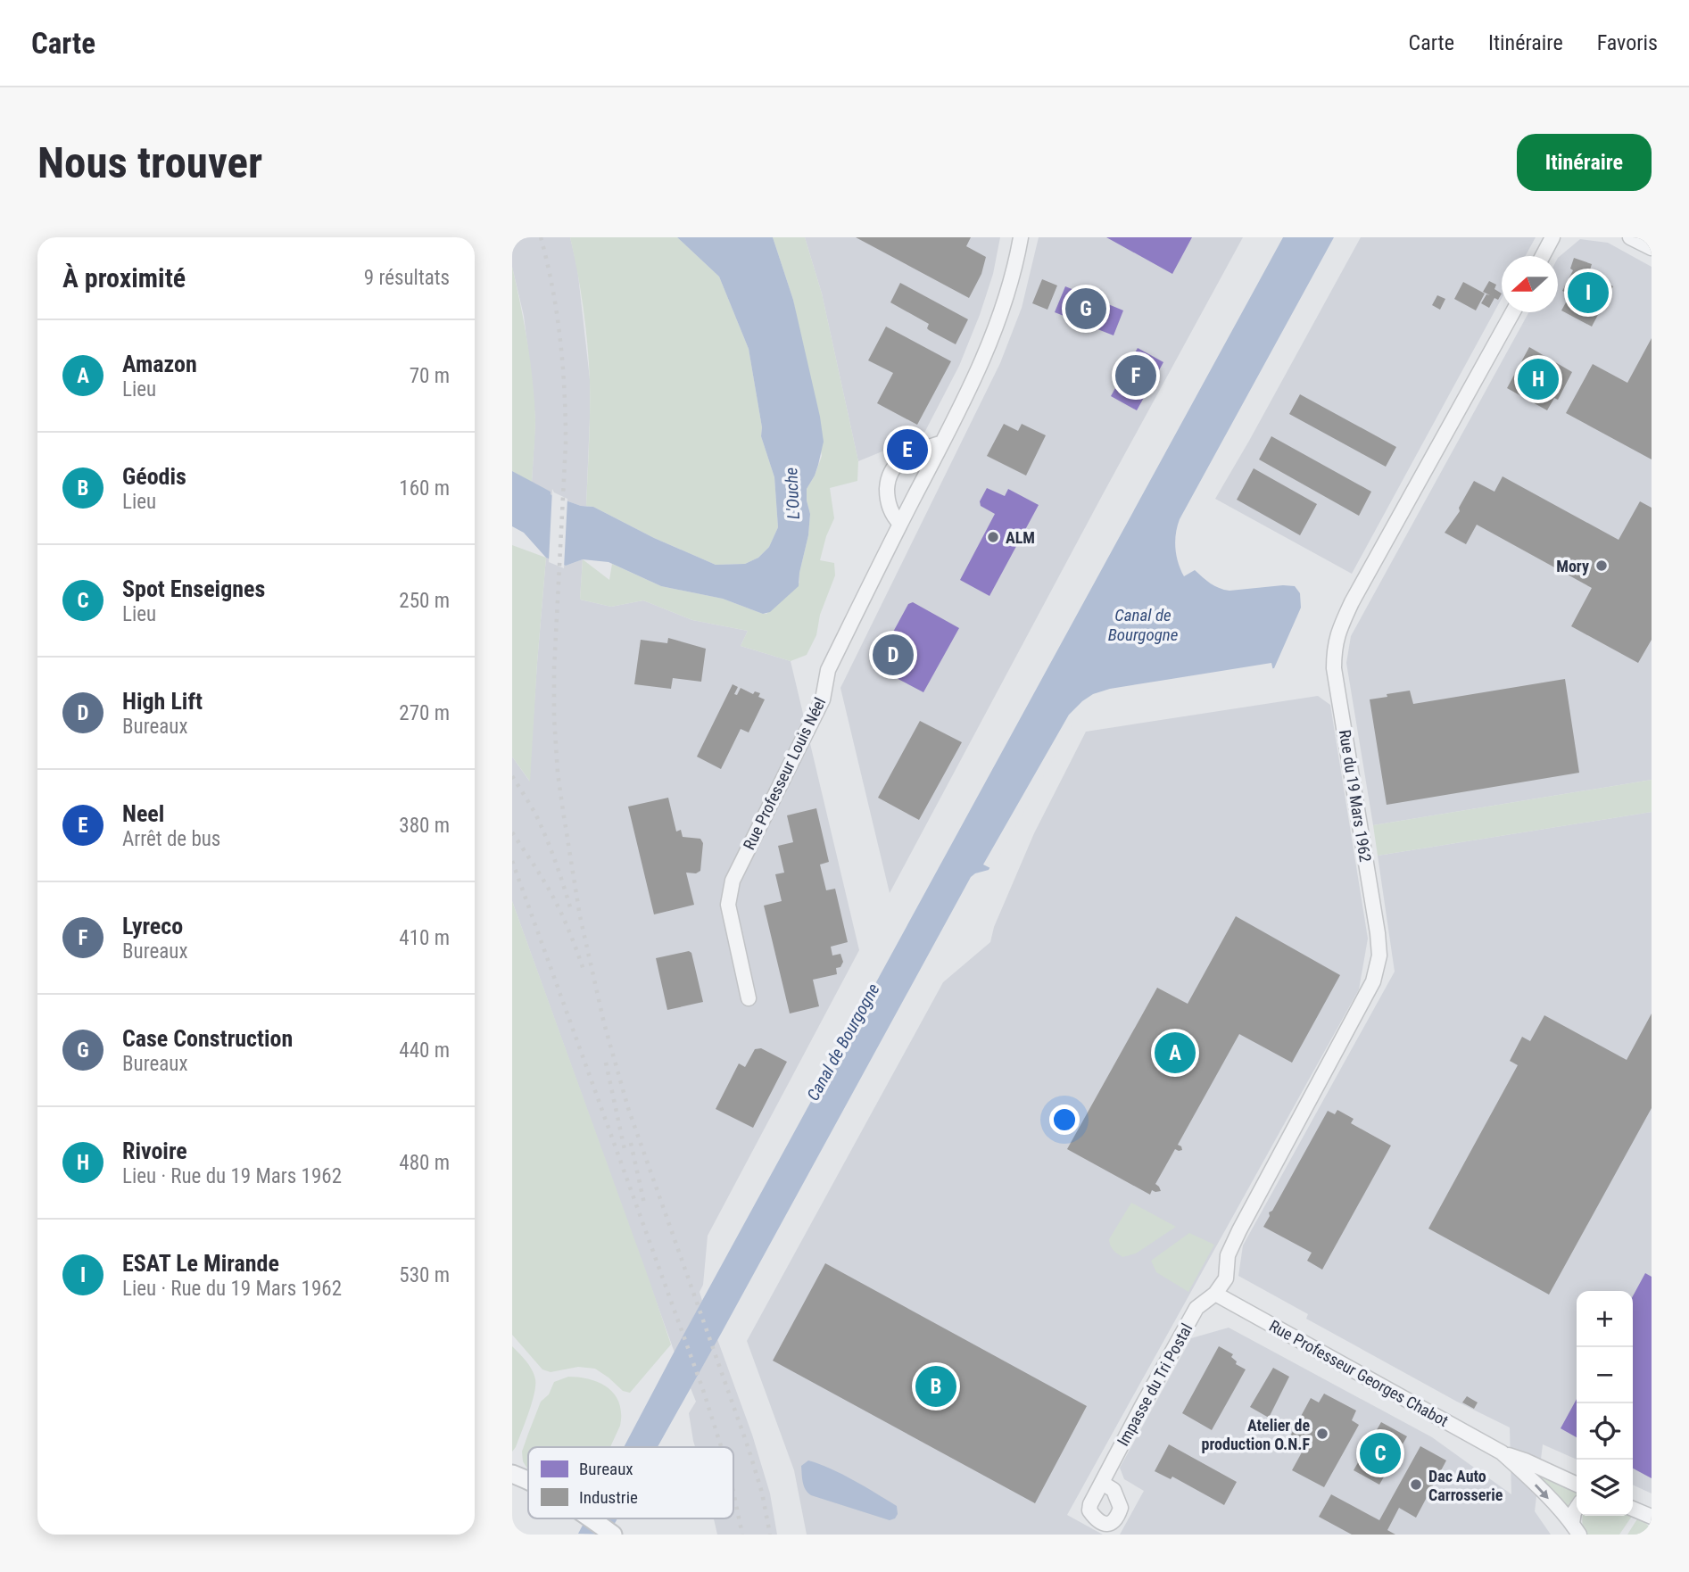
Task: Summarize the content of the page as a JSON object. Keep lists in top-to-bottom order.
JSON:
{
  "streets": {
    "street": [
      "Rue Professeur Louis Néel",
      "Rue du 19 Mars 1962",
      "Rue Professeur Georges Chabot",
      "Impasse du Tri Postal"
    ]
  },
  "crossings": [
    ["Rue du 19 Mars 1962", "Rue Professeur Georges Chabot"],
    ["Rue du 19 Mars 1962", "Impasse du Tri Postal"],
    ["Rue Professeur Georges Chabot", "Impasse du Tri Postal"]
  ],
  "water": ["L'Ouche", "Canal de Bourgogne"],
  "places": [
    "ALM",
    "Mory",
    "Atelier de production O.N.F",
    "Dac Auto Carrosserie"
  ],
  "legend": ["Bureaux", "Industrie"],
  "north": "left",
  "page": {
    "header": "Carte",
    "nav": ["Carte", "Itinéraire", "Favoris"],
    "buttons": "Itinéraire",
    "title": "Nous trouver",
    "heading": ["À proximité", "9 résultats"],
    "pins": [
      "I",
      "G",
      "F",
      "H",
      "E",
      "D",
      "A",
      "B",
      "C"
    ],
    "list": [
      {
        "mark": "A",
        "name": "Amazon",
        "note": "Lieu",
        "value": "70 m"
      },
      {
        "mark": "B",
        "name": "Géodis",
        "note": "Lieu",
        "value": "160 m"
      },
      {
        "mark": "C",
        "name": "Spot Enseignes",
        "note": "Lieu",
        "value": "250 m"
      },
      {
        "mark": "D",
        "name": "High Lift",
        "note": "Bureaux",
        "value": "270 m"
      },
      {
        "mark": "E",
        "name": "Neel",
        "note": "Arrêt de bus",
        "value": "380 m"
      },
      {
        "mark": "F",
        "name": "Lyreco",
        "note": "Bureaux",
        "value": "410 m"
      },
      {
        "mark": "G",
        "name": "Case Construction",
        "note": "Bureaux",
        "value": "440 m"
      },
      {
        "mark": "H",
        "name": "Rivoire",
        "note": "Lieu · Rue du 19 Mars 1962",
        "value": "480 m"
      },
      {
        "mark": "I",
        "name": "ESAT Le Mirande",
        "note": "Lieu · Rue du 19 Mars 1962",
        "value": "530 m"
      }
    ],
    "map_buttons": ["+", "−"]
  }
}
